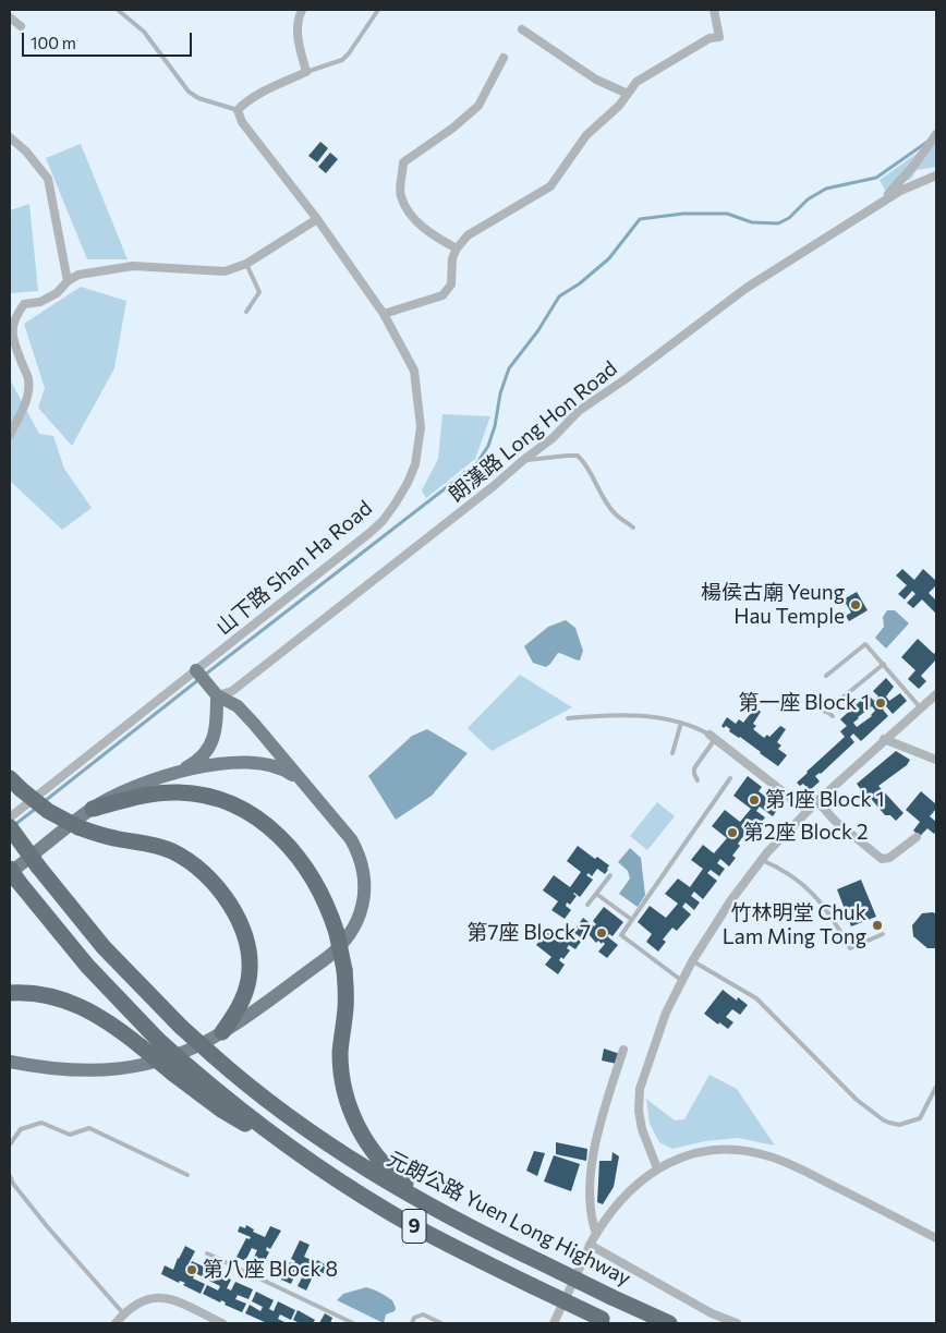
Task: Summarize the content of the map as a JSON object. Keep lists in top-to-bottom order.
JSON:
{
  "streets": {
    "highway": ["元朗公路 Yuen Long Highway", "9"],
    "street": ["朗漢路 Long Hon Road", "山下路 Shan Ha Road"]
  },
  "places": [
    "楊侯古廟 Yeung Hau Temple",
    "第一座 Block 1",
    "第1座 Block 1",
    "第2座 Block 2",
    "竹林明堂 Chuk Lam Ming Tong",
    "第7座 Block 7",
    "第八座 Block 8"
  ],
  "scale_bar": "100 m"
}
